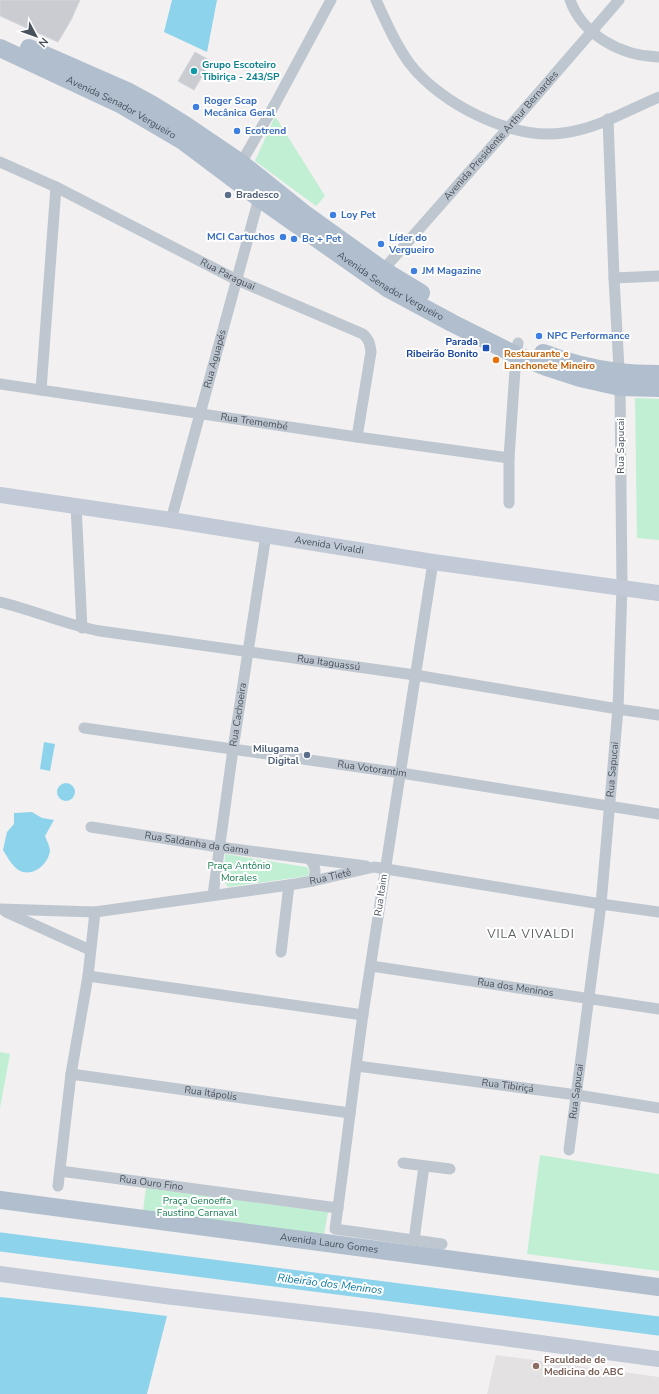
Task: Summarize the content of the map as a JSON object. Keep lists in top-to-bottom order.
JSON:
{
  "streets": {
    "main road": ["Avenida Senador Vergueiro", "Avenida Lauro Gomes"],
    "street": [
      "Avenida Presidente Arthur Bernardes",
      "Rua Paraguai",
      "Rua Aguapés",
      "Rua Tremembé",
      "Rua Sapucai",
      "Avenida Vivaldi",
      "Rua Itaguassú",
      "Rua Cachoeira",
      "Rua Votorantim",
      "Rua Saldanha da Gama",
      "Rua Tietê",
      "Rua Itaim",
      "Rua dos Meninos",
      "Rua Tibiriçá",
      "Rua Itápolis",
      "Rua Ouro Fino"
    ]
  },
  "crossings": [
    ["Avenida Senador Vergueiro", "Avenida Presidente Arthur Bernardes"],
    ["Avenida Senador Vergueiro", "Rua Aguapés"],
    ["Avenida Senador Vergueiro", "Rua Sapucai"],
    ["Rua Paraguai", "Rua Aguapés"],
    ["Rua Paraguai", "Rua Tremembé"],
    ["Rua Aguapés", "Rua Tremembé"],
    ["Rua Aguapés", "Avenida Vivaldi"],
    ["Rua Sapucai", "Avenida Vivaldi"],
    ["Rua Sapucai", "Rua Itaguassú"],
    ["Rua Sapucai", "Rua Votorantim"],
    ["Rua Sapucai", "Rua Tietê"],
    ["Rua Sapucai", "Rua dos Meninos"],
    ["Rua Sapucai", "Rua Tibiriçá"],
    ["Avenida Vivaldi", "Rua Cachoeira"],
    ["Avenida Vivaldi", "Rua Itaim"],
    ["Rua Itaguassú", "Rua Cachoeira"],
    ["Rua Itaguassú", "Rua Itaim"],
    ["Rua Cachoeira", "Rua Votorantim"],
    ["Rua Cachoeira", "Rua Saldanha da Gama"],
    ["Rua Cachoeira", "Rua Tietê"],
    ["Rua Votorantim", "Rua Itaim"],
    ["Rua Saldanha da Gama", "Rua Tietê"],
    ["Rua Saldanha da Gama", "Rua Itaim"],
    ["Rua Tietê", "Rua Itaim"],
    ["Rua Itaim", "Rua dos Meninos"],
    ["Rua Itaim", "Rua Tibiriçá"],
    ["Rua Itaim", "Rua Itápolis"],
    ["Rua Itaim", "Rua Ouro Fino"]
  ],
  "districts": ["VILA VIVALDI"],
  "water": ["Ribeirão dos Meninos"],
  "parks": ["Praça Antônio Morales", "Praça Genoeffa Faustino Carnaval"],
  "places": {
    "other": [
      "Grupo Escoteiro Tibiriça - 243/SP",
      "Roger Scap Mecânica Geral",
      "Ecotrend",
      "Bradesco",
      "Loy Pet",
      "MCI Cartuchos",
      "Be + Pet",
      "Líder do Vergueiro",
      "JM Magazine",
      "NPC Performance",
      "Restaurante e Lanchonete Mineiro",
      "Milugama Digital",
      "Faculdade de Medicina do ABC"
    ],
    "transit": ["Parada Ribeirão Bonito"]
  },
  "north": "bottom right"
}
